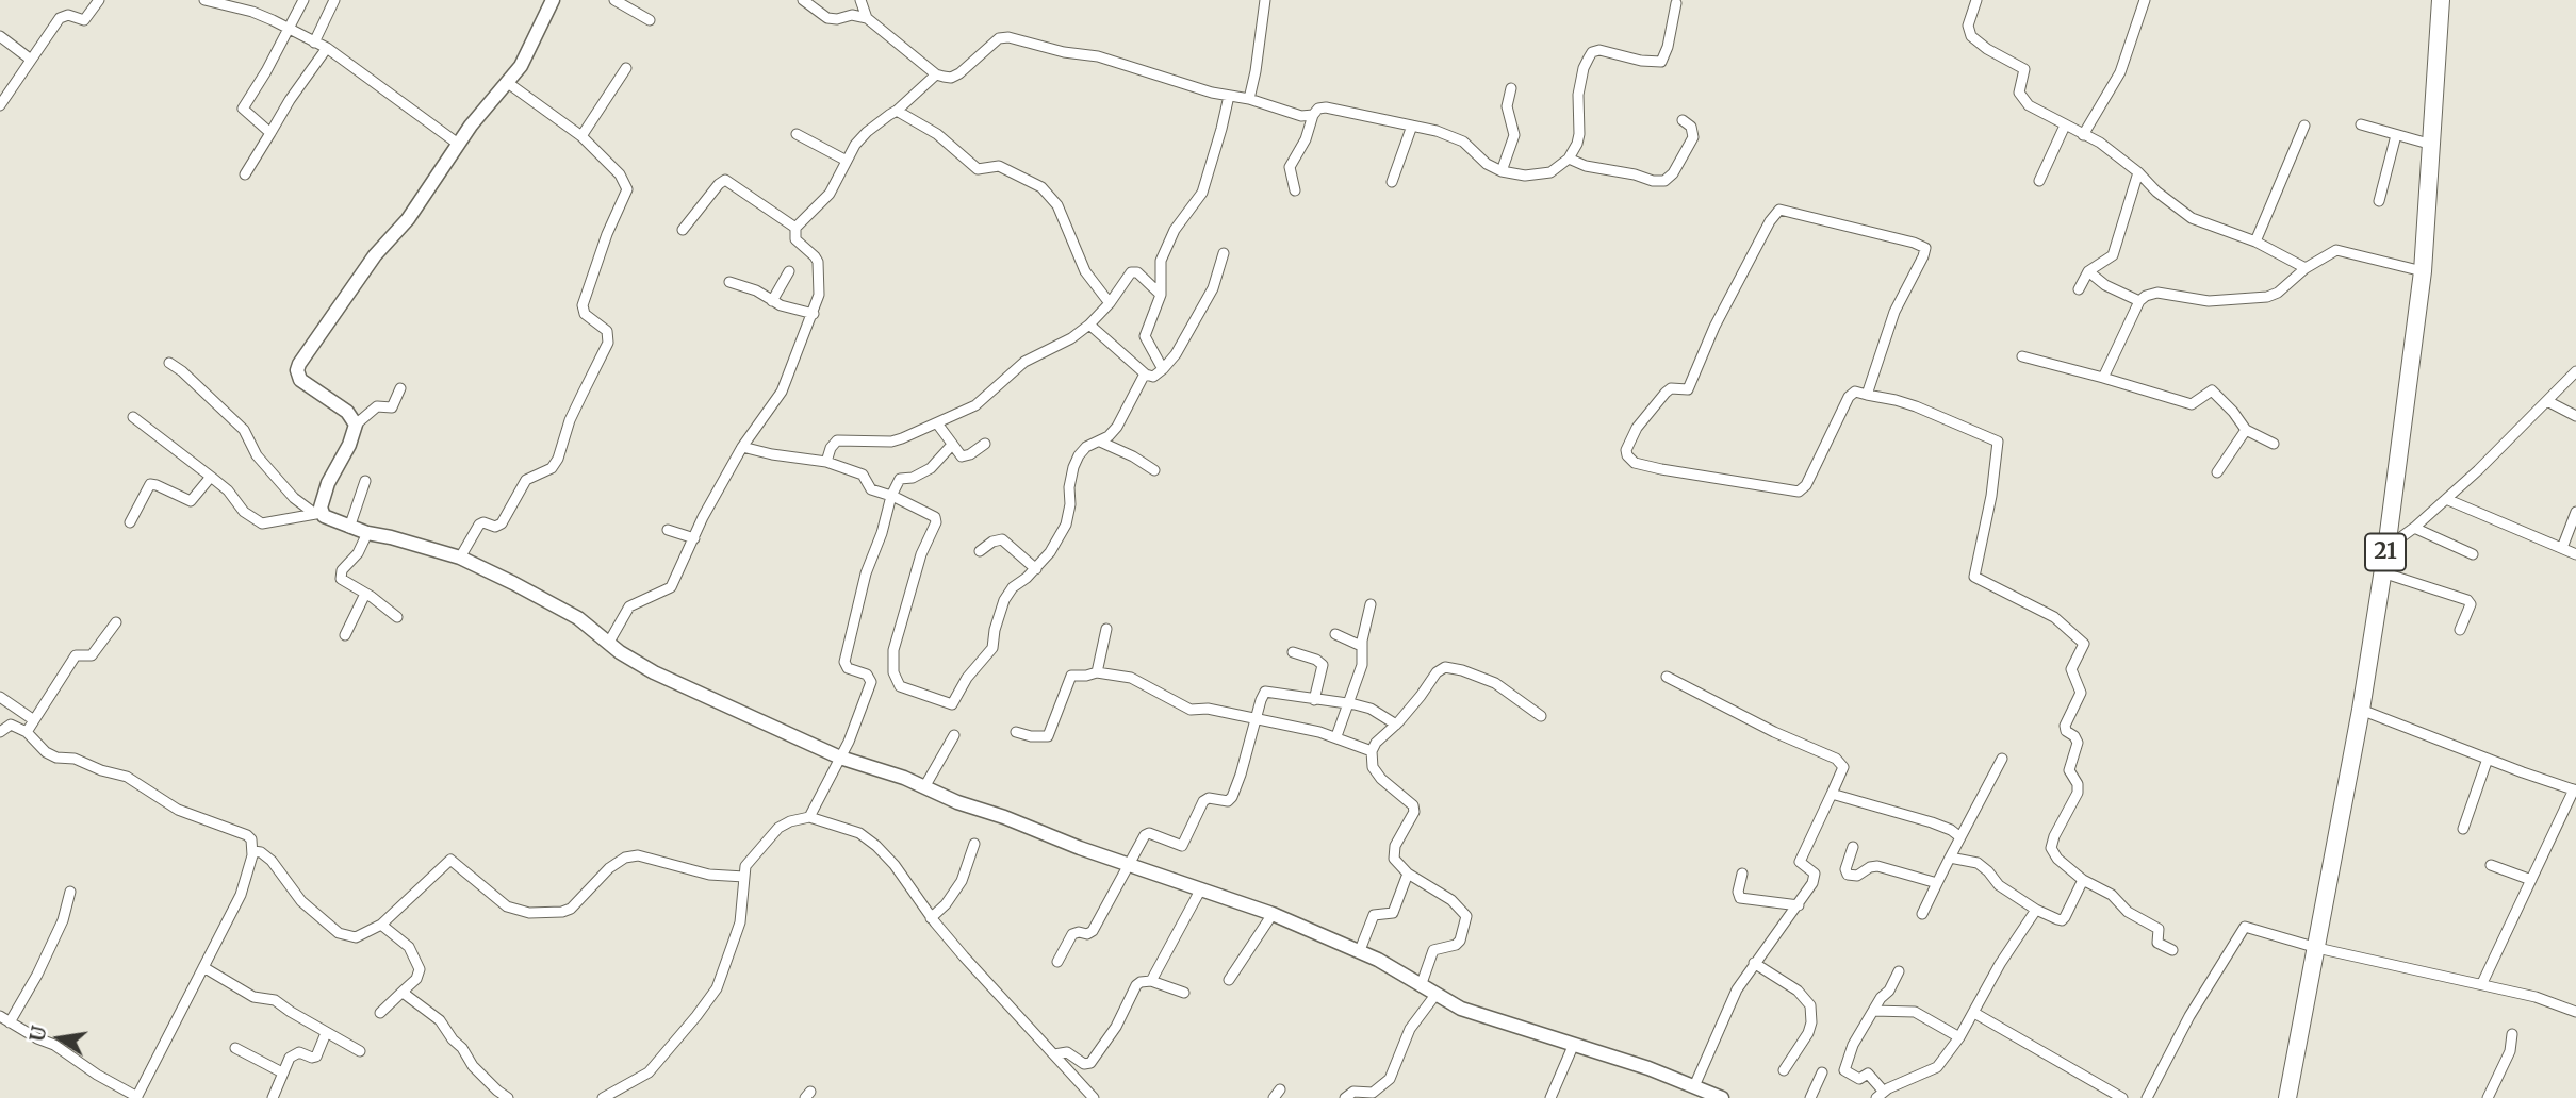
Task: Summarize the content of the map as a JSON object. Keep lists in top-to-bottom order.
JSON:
{
  "streets": {
    "highway": ["21"]
  },
  "north": "left"
}
